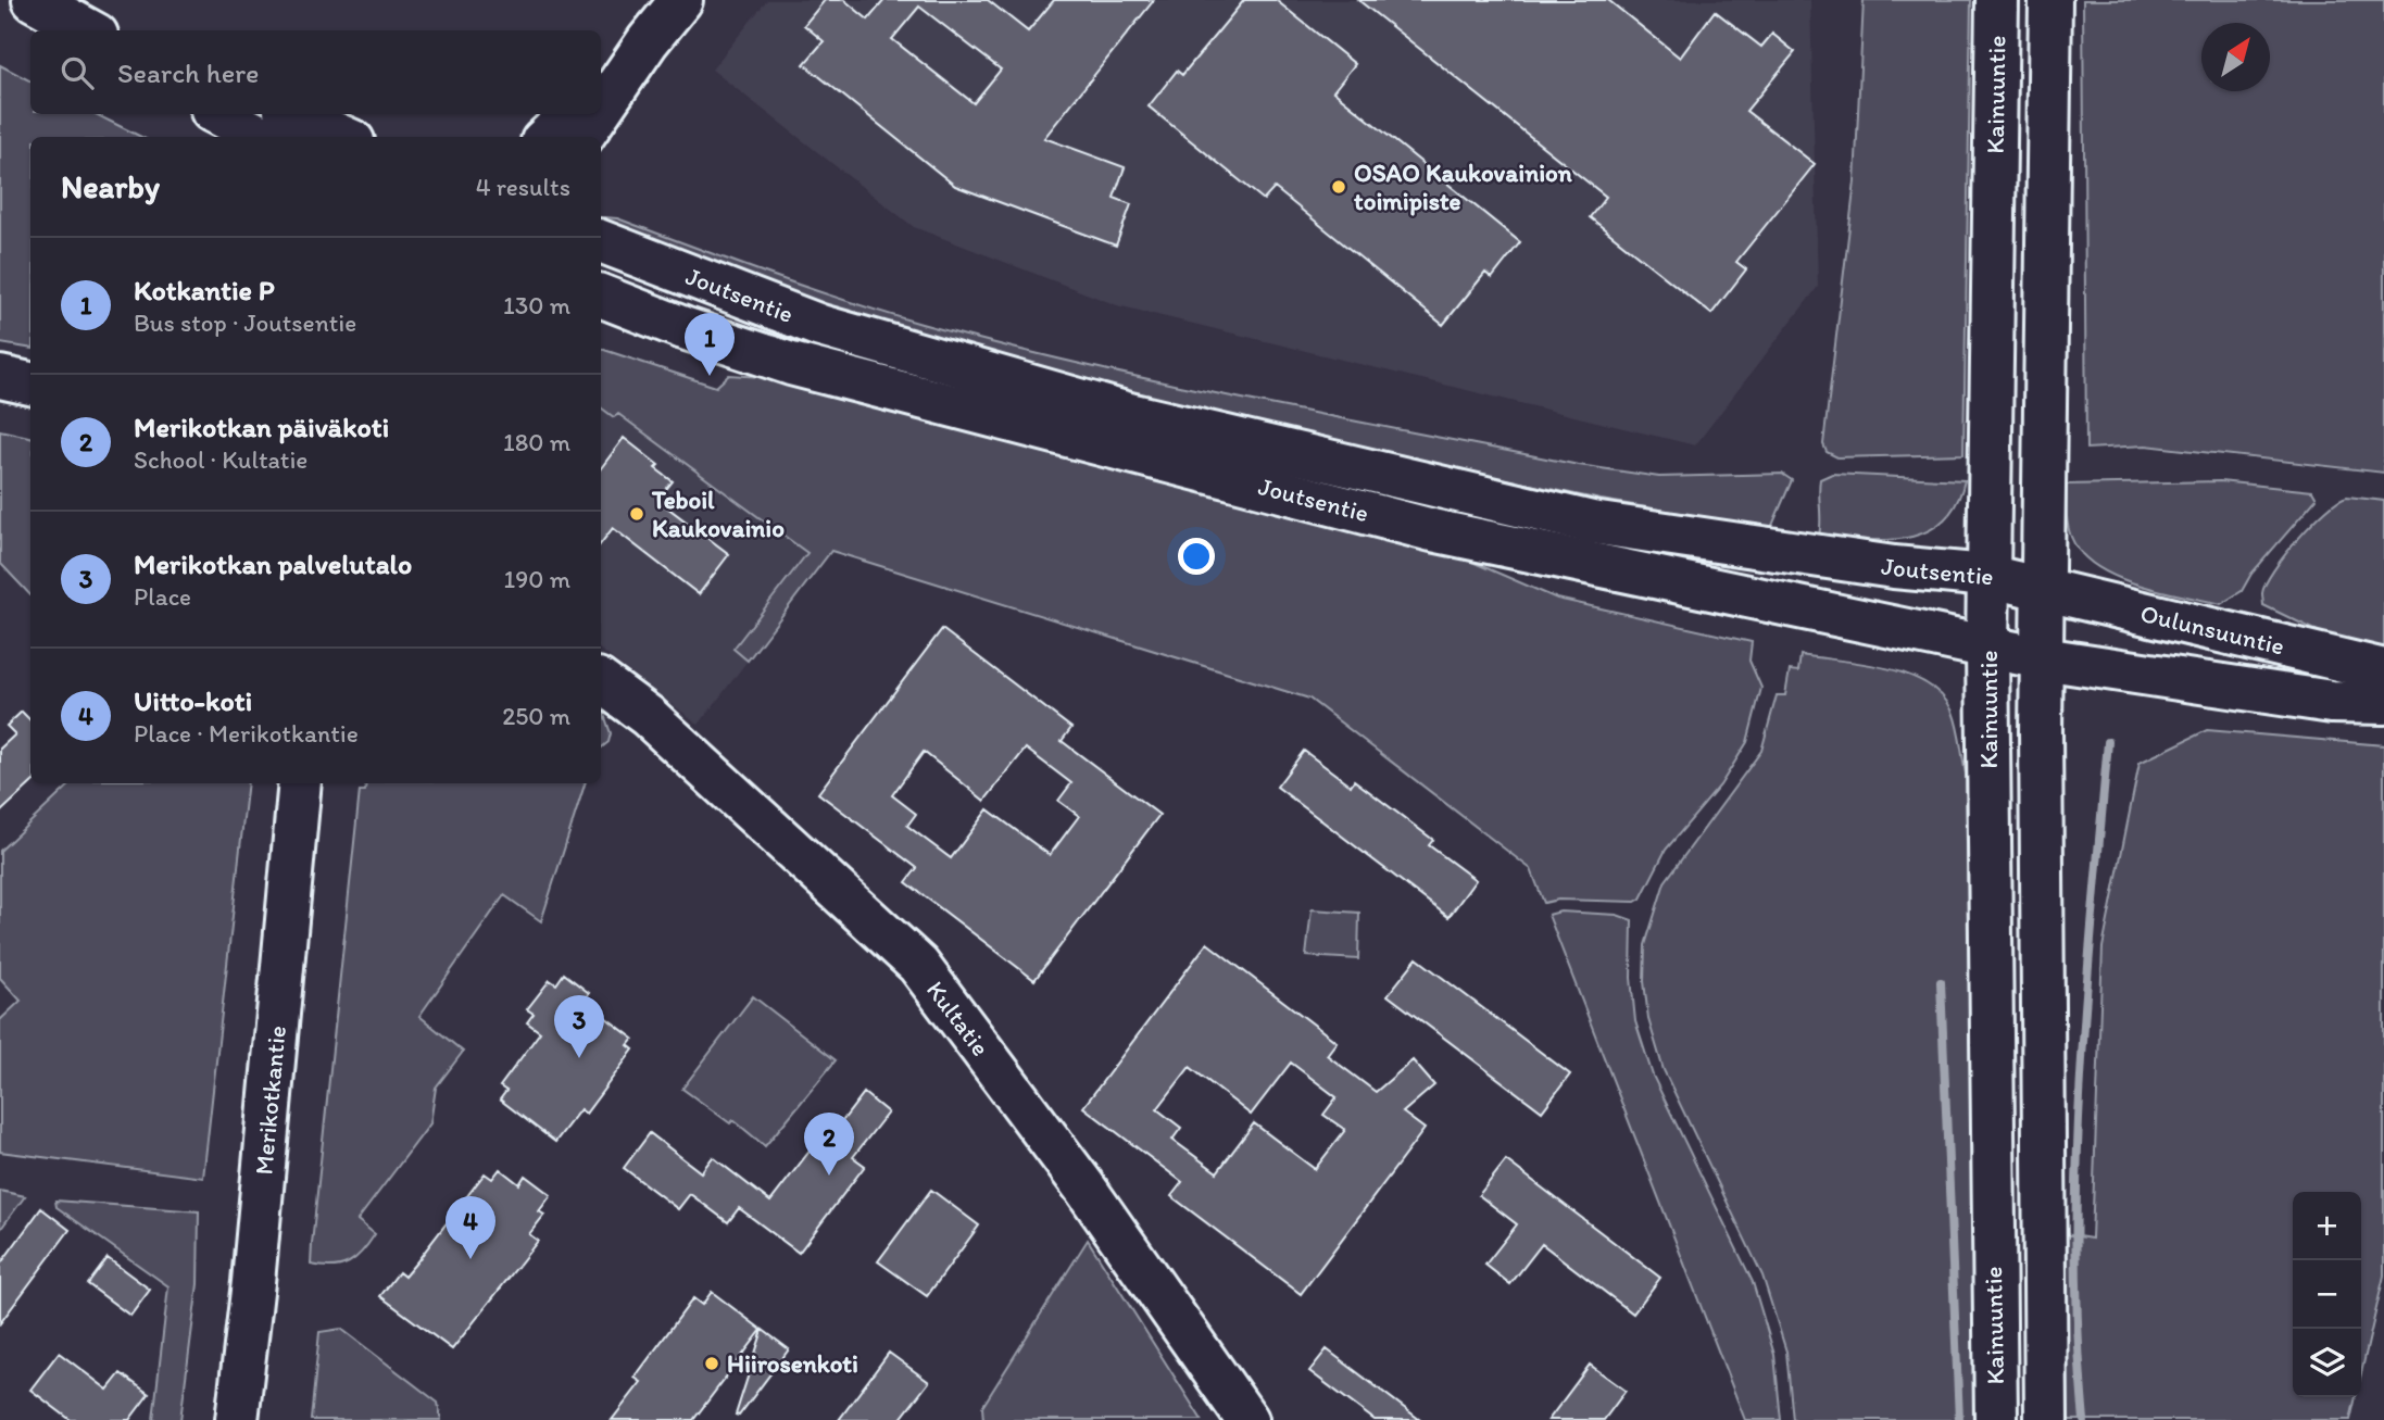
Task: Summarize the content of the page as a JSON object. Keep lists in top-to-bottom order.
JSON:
{
  "streets": {
    "main road": [
      "Kainuuntie",
      "Joutsentie",
      "Oulunsuuntie",
      "Kultatie",
      "Merikotkantie"
    ]
  },
  "crossings": [
    ["Kainuuntie", "Joutsentie"],
    ["Kainuuntie", "Oulunsuuntie"],
    ["Joutsentie", "Oulunsuuntie"]
  ],
  "places": ["OSAO Kaukovainion toimipiste", "Teboil Kaukovainio", "Hiirosenkoti"],
  "north": "top right",
  "page": {
    "search": "Search here",
    "heading": ["Nearby", "4 results"],
    "list": [
      {
        "mark": "1",
        "name": "Kotkantie P",
        "note": "Bus stop · Joutsentie",
        "value": "130 m"
      },
      {
        "mark": "2",
        "name": "Merikotkan päiväkoti",
        "note": "School · Kultatie",
        "value": "180 m"
      },
      {
        "mark": "3",
        "name": "Merikotkan palvelutalo",
        "note": "Place",
        "value": "190 m"
      },
      {
        "mark": "4",
        "name": "Uitto-koti",
        "note": "Place · Merikotkantie",
        "value": "250 m"
      }
    ],
    "pins": [
      "1",
      "3",
      "2",
      "4"
    ],
    "map_buttons": ["+", "−"]
  }
}
